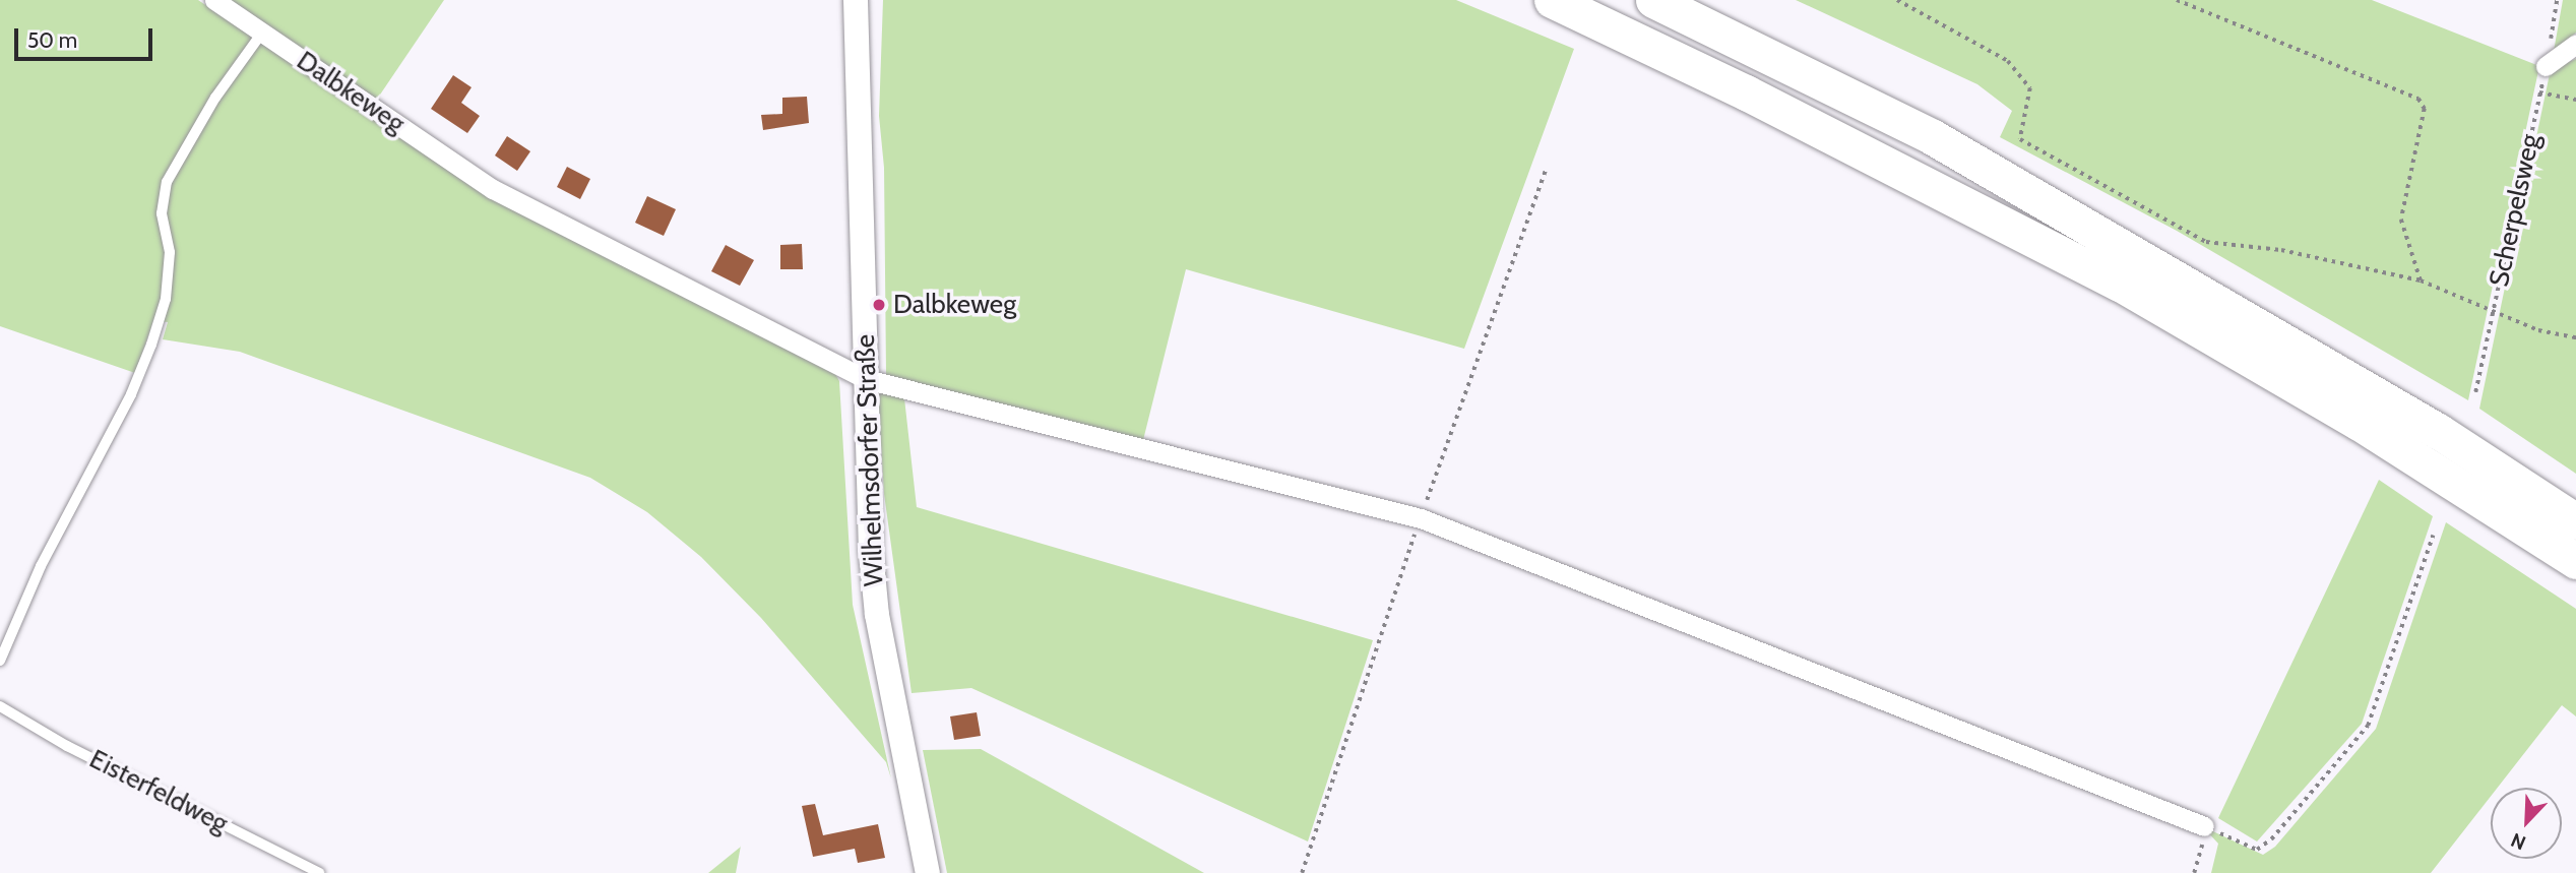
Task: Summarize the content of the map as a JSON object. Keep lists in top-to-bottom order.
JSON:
{
  "streets": {
    "street": ["Dalbkeweg", "Wilhelmsdorfer Straße"],
    "lane": ["Eisterfeldweg"],
    "path": ["Scherpelsweg"]
  },
  "crossings": [
    ["Dalbkeweg", "Wilhelmsdorfer Straße"]
  ],
  "places": ["Dalbkeweg"],
  "scale_bar": "50 m",
  "north": "bottom left"
}
